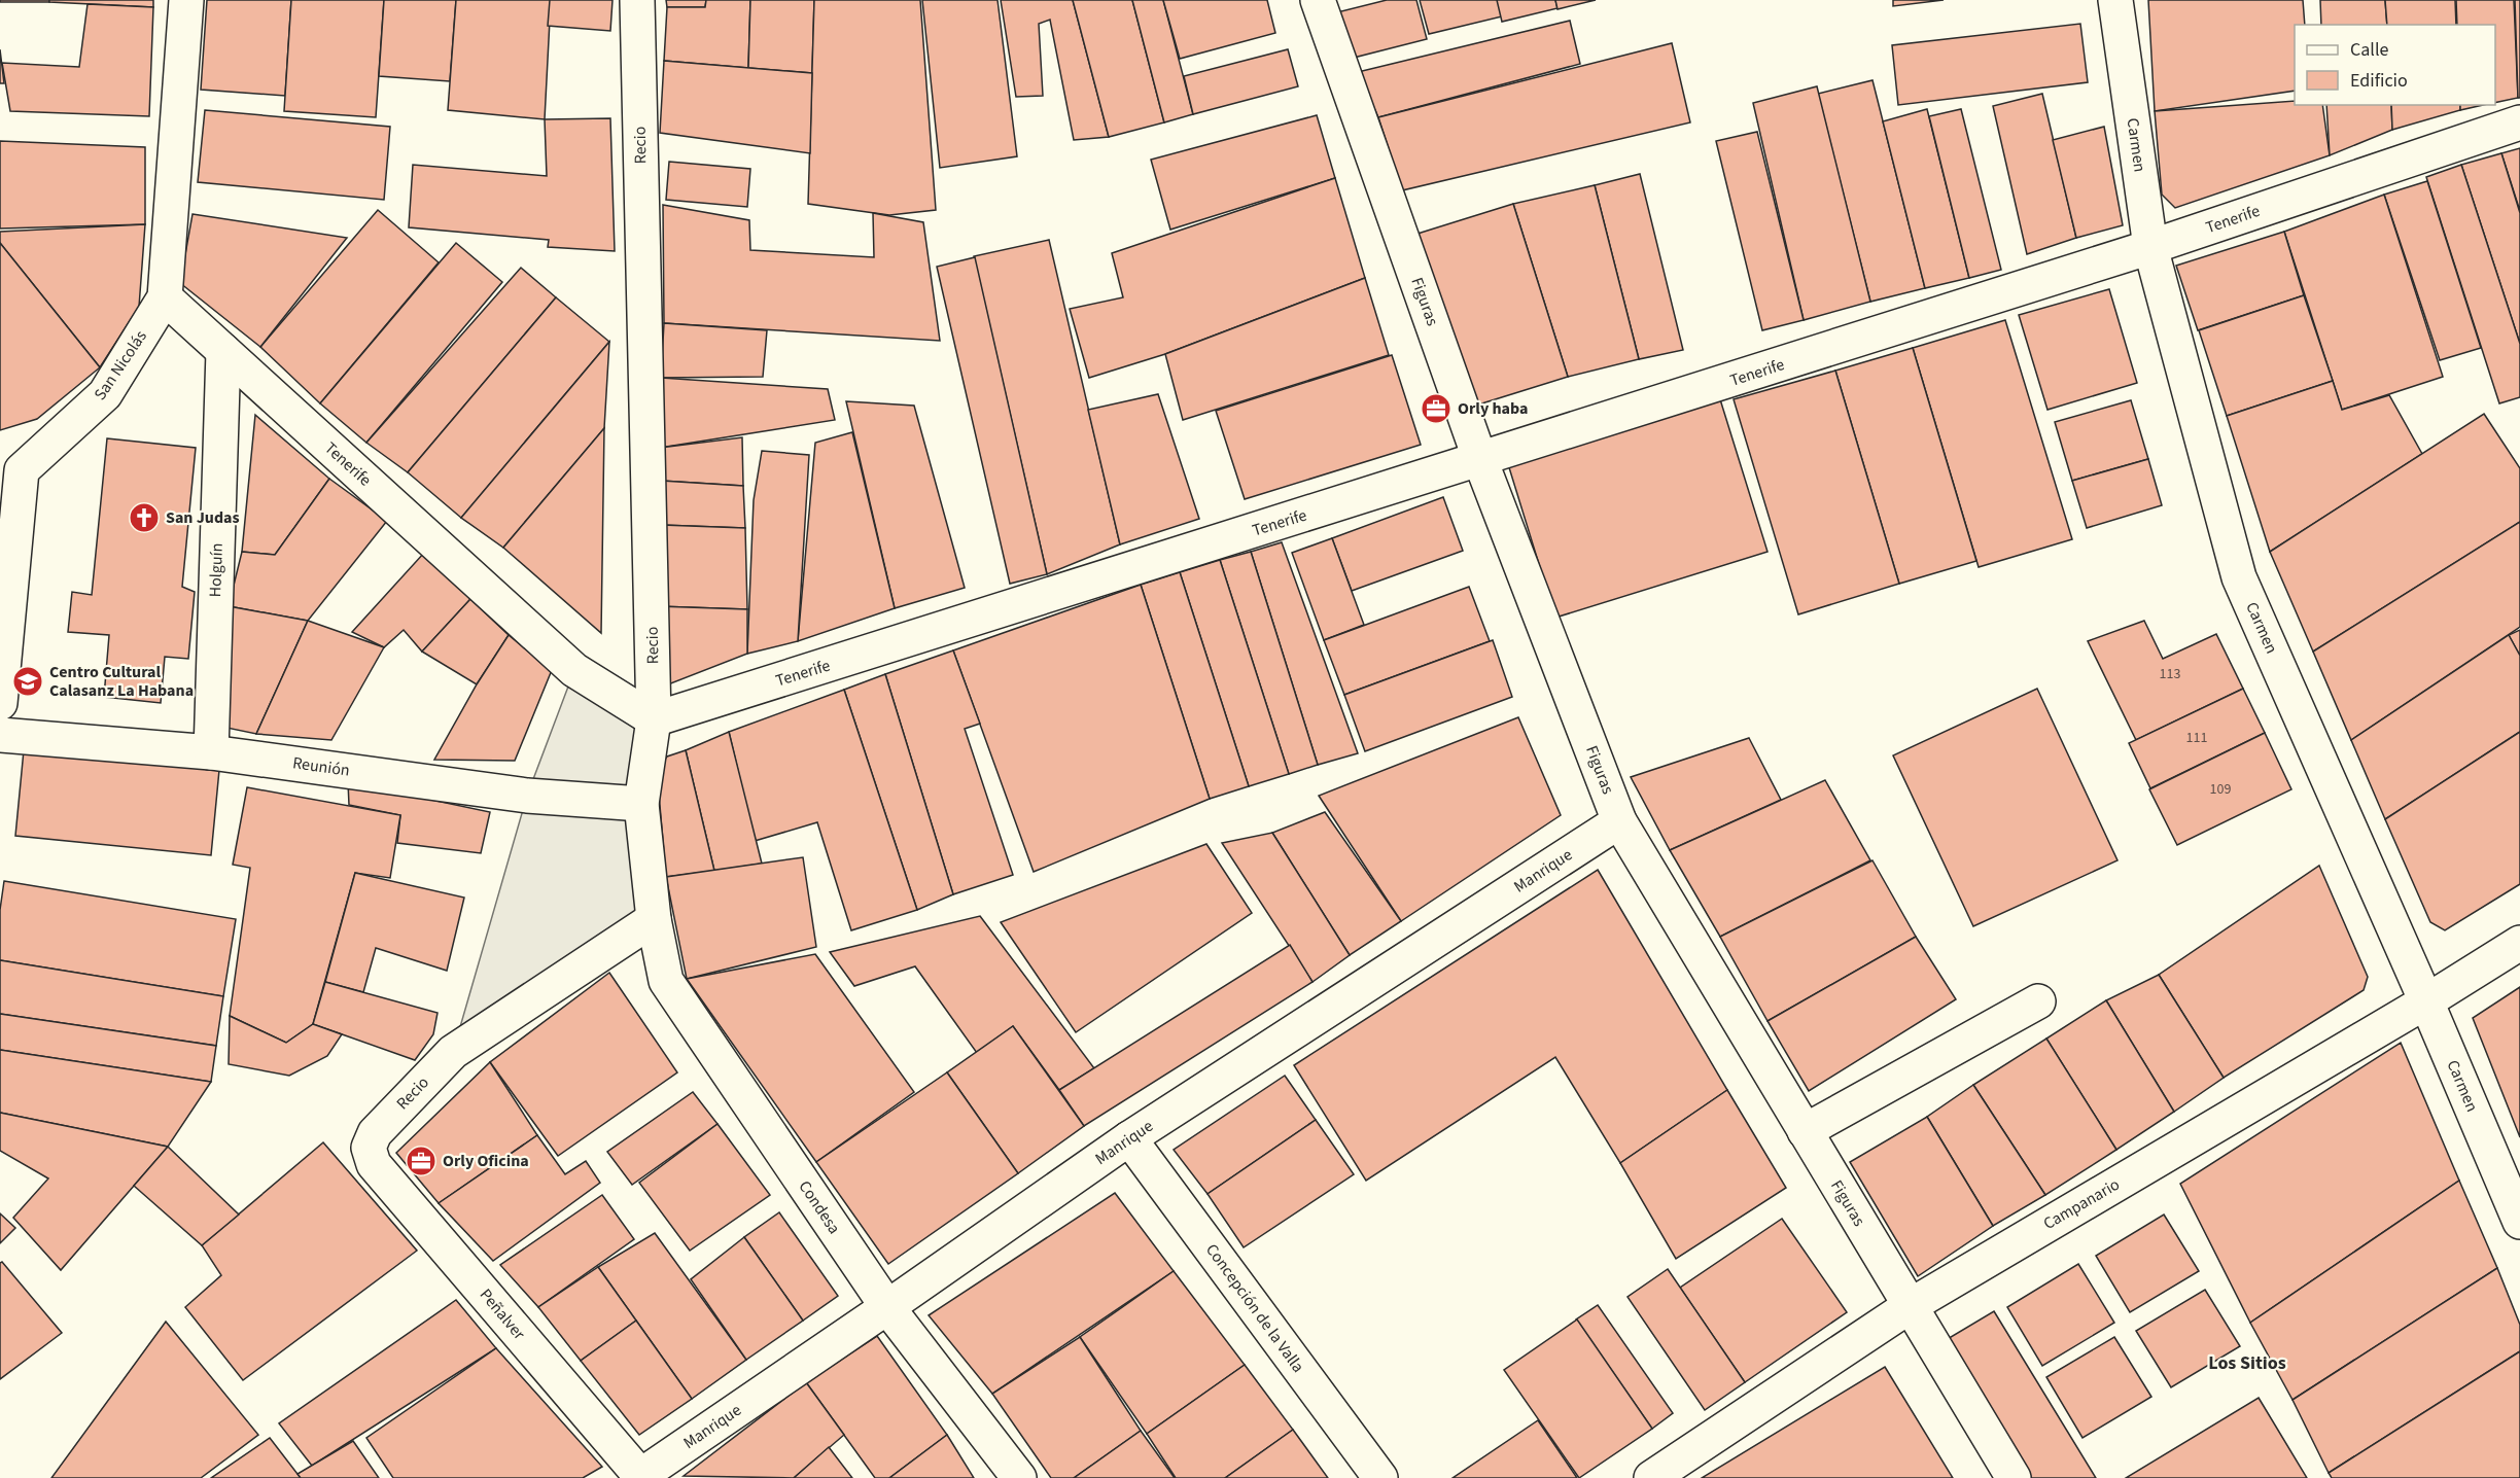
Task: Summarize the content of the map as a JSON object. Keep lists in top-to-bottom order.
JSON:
{
  "streets": {
    "street": [
      "Recio",
      "Carmen",
      "Tenerife",
      "Figuras",
      "San Nicolás",
      "Holguín",
      "Reunión",
      "Manrique",
      "Campanario",
      "Condesa",
      "Concepción de la Valla",
      "Peñalver"
    ]
  },
  "crossings": [
    ["Recio", "Tenerife"],
    ["Recio", "Reunión"],
    ["Recio", "Condesa"],
    ["Recio", "Peñalver"],
    ["Carmen", "Tenerife"],
    ["Carmen", "Campanario"],
    ["Tenerife", "Figuras"],
    ["Tenerife", "San Nicolás"],
    ["Tenerife", "Holguín"],
    ["Figuras", "Manrique"],
    ["Figuras", "Campanario"],
    ["Holguín", "Reunión"],
    ["Manrique", "Condesa"],
    ["Manrique", "Concepción de la Valla"],
    ["Manrique", "Peñalver"]
  ],
  "districts": ["Los Sitios"],
  "places": {
    "office": ["Orly haba", "Orly Oficina"],
    "church": ["San Judas"],
    "school or university": ["Centro Cultural Calasanz La Habana"]
  },
  "house_numbers": ["113", "111", "109"],
  "legend": ["Calle", "Edificio"]
}
